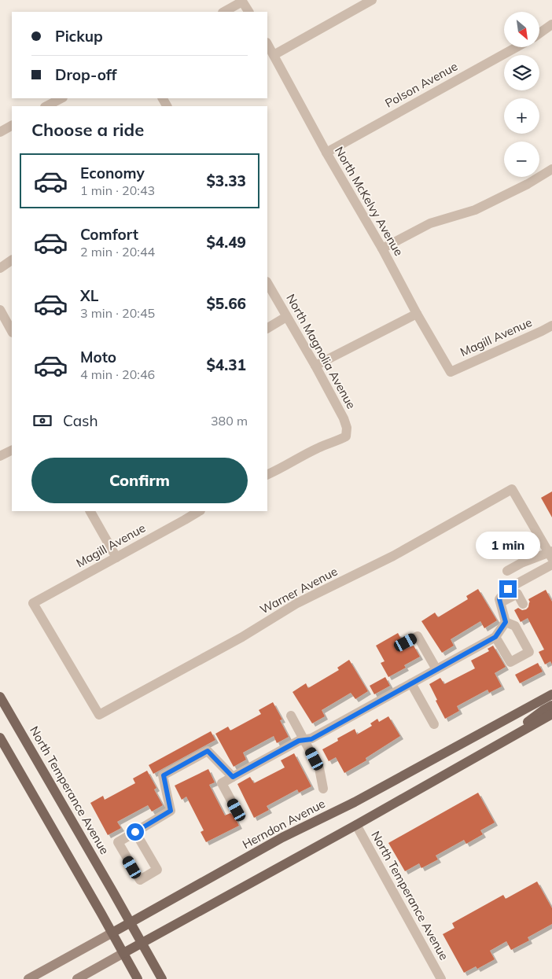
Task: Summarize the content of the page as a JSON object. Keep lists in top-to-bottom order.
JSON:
{
  "streets": {
    "main road": ["North Temperance Avenue", "Herndon Avenue"],
    "street": [
      "Polson Avenue",
      "North McKelvy Avenue",
      "Magill Avenue",
      "North Magnolia Avenue",
      "Warner Avenue"
    ]
  },
  "crossings": [
    ["Polson Avenue", "North McKelvy Avenue"],
    ["North McKelvy Avenue", "Magill Avenue"],
    ["Magill Avenue", "Warner Avenue"],
    ["North Temperance Avenue", "Herndon Avenue"]
  ],
  "north": "bottom right",
  "page": {
    "map_buttons": ["+", "−"],
    "banner": ["Pickup", "Drop-off"],
    "heading": "Choose a ride",
    "list": [
      {
        "name": "Economy",
        "note": "1 min · 20:43",
        "value": "$3.33"
      },
      {
        "name": "Comfort",
        "note": "2 min · 20:44",
        "value": "$4.49"
      },
      {
        "name": "XL",
        "note": "3 min · 20:45",
        "value": "$5.66"
      },
      {
        "name": "Moto",
        "note": "4 min · 20:46",
        "value": "$4.31"
      }
    ],
    "pay": ["Cash", "380 m"],
    "buttons": "Confirm",
    "bubble": "1 min"
  }
}
